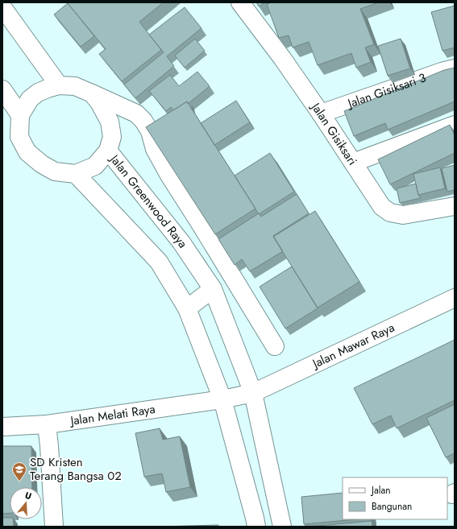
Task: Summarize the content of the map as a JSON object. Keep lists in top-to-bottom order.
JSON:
{
  "streets": {
    "street": [
      "Jalan Gisiksari 3",
      "Jalan Gisiksari",
      "Jalan Greenwood Raya",
      "Jalan Mawar Raya",
      "Jalan Melati Raya"
    ]
  },
  "crossings": [
    ["Jalan Gisiksari 3", "Jalan Gisiksari"],
    ["Jalan Greenwood Raya", "Jalan Mawar Raya"],
    ["Jalan Mawar Raya", "Jalan Melati Raya"]
  ],
  "places": {
    "school or university": ["SD Kristen Terang Bangsa 02"]
  },
  "legend": ["Jalan", "Bangunan"],
  "north": "top"
}
